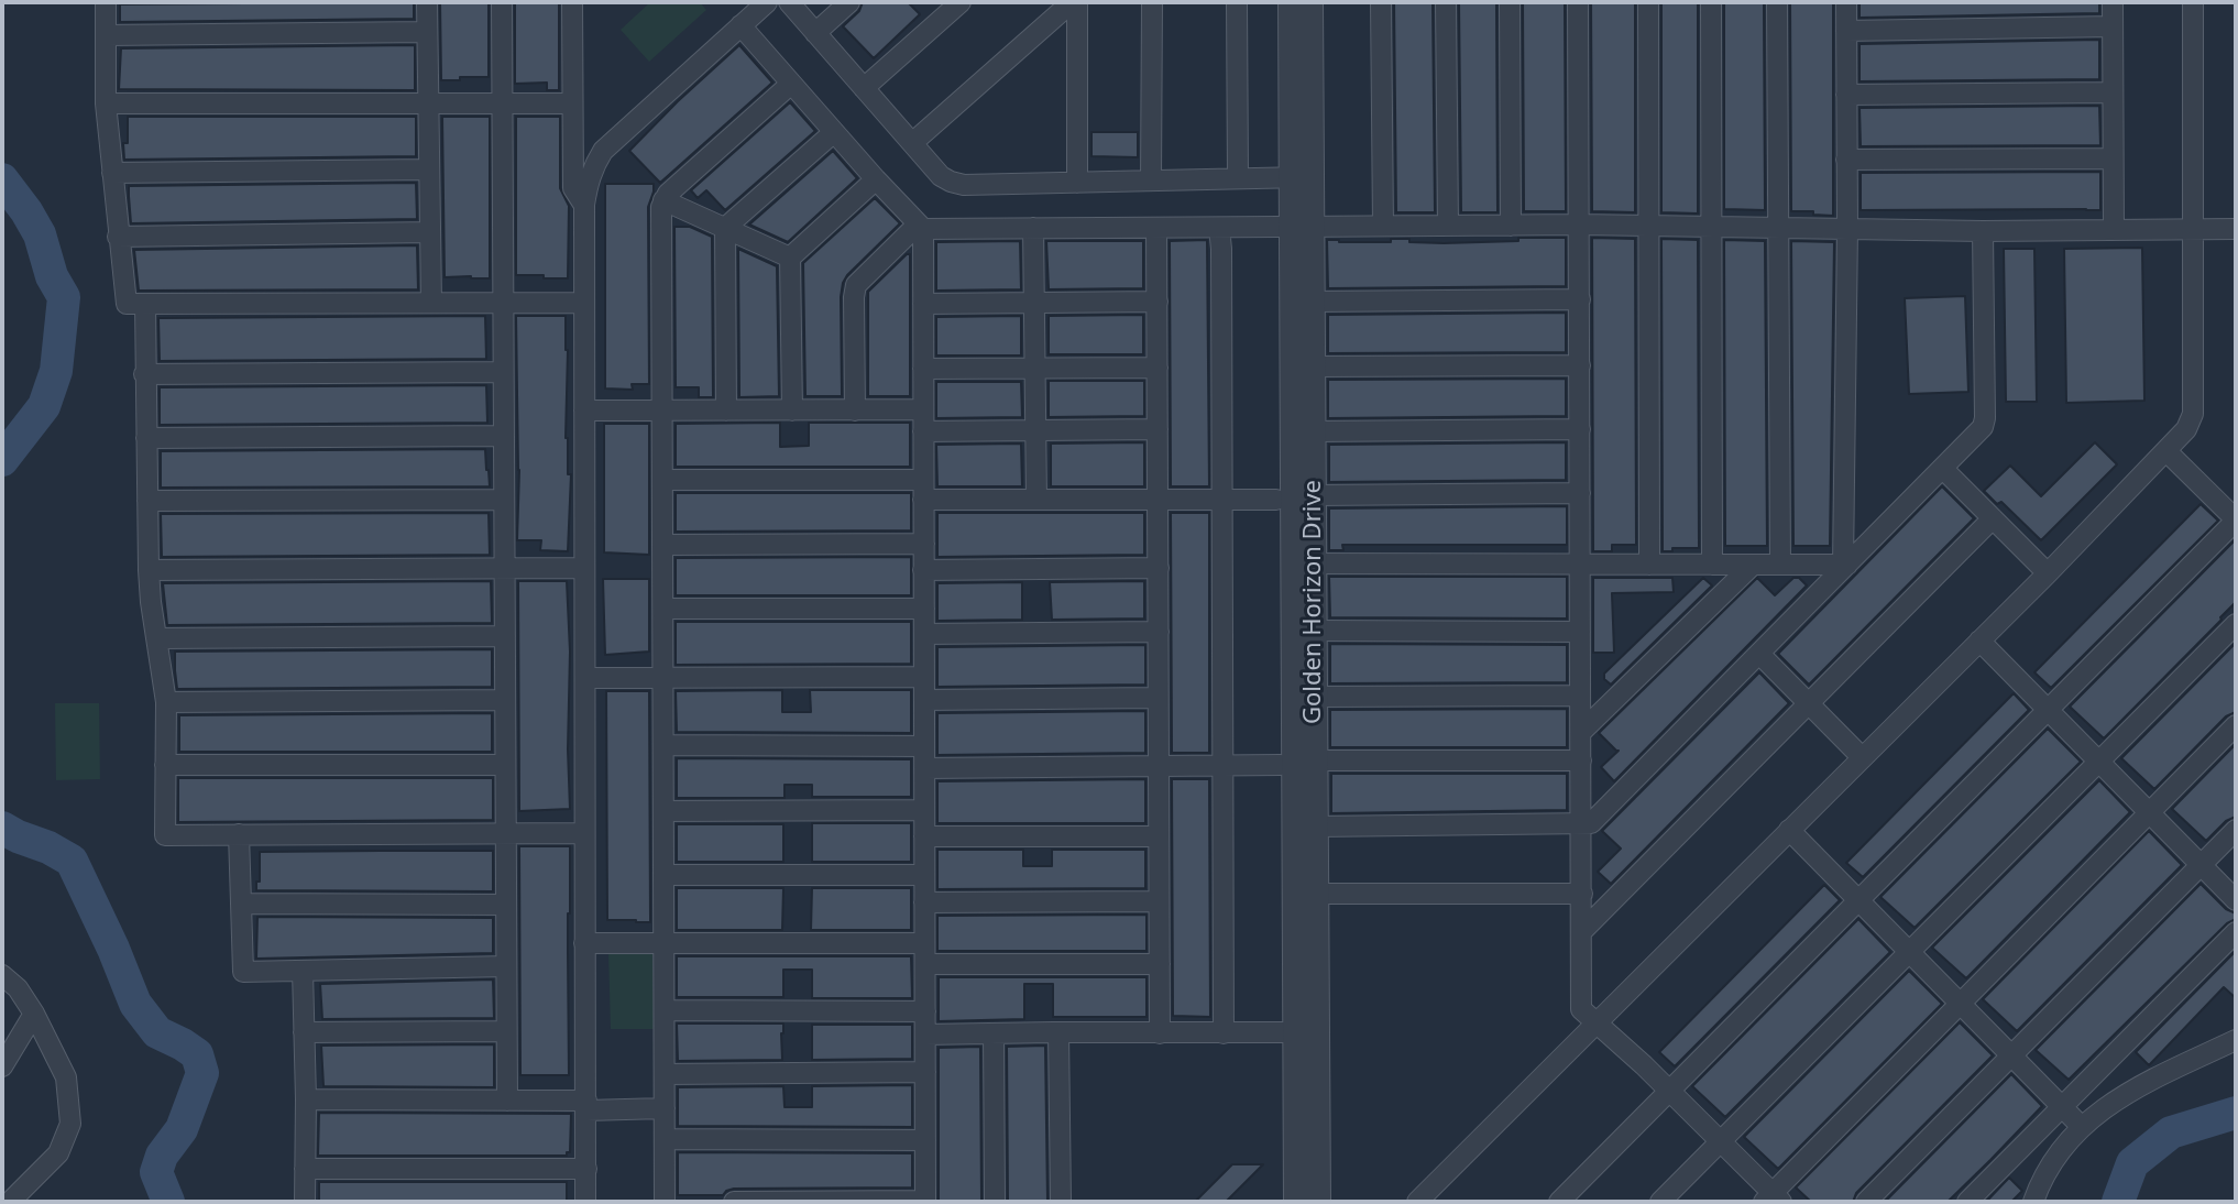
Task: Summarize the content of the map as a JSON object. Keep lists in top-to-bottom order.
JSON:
{
  "streets": {
    "street": ["Golden Horizon Drive"]
  }
}
